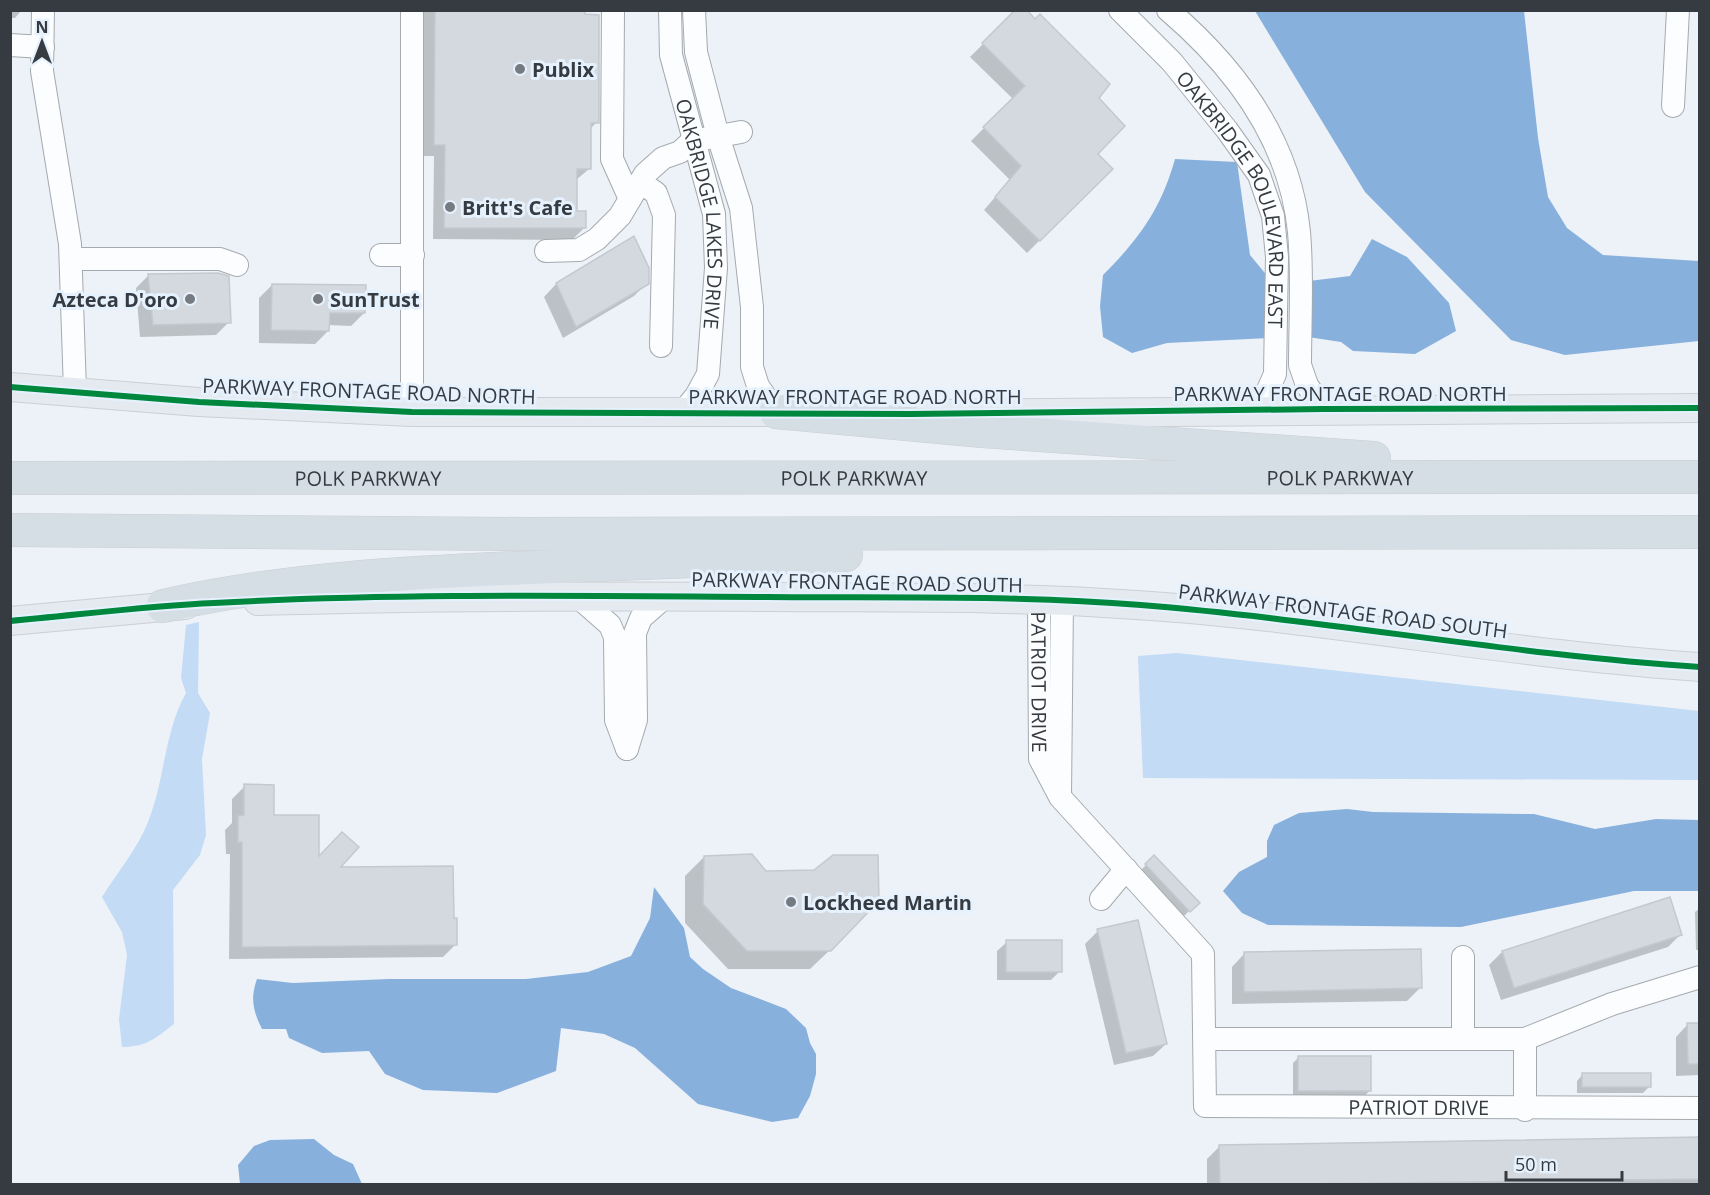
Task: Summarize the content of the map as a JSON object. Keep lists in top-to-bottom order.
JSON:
{
  "streets": {
    "highway": ["POLK PARKWAY"],
    "main road": ["PARKWAY FRONTAGE ROAD NORTH", "PARKWAY FRONTAGE ROAD SOUTH"],
    "street": ["OAKBRIDGE BOULEVARD EAST", "OAKBRIDGE LAKES DRIVE", "PATRIOT DRIVE"]
  },
  "crossings": [
    ["OAKBRIDGE BOULEVARD EAST", "PARKWAY FRONTAGE ROAD NORTH"],
    ["OAKBRIDGE LAKES DRIVE", "PARKWAY FRONTAGE ROAD NORTH"],
    ["PARKWAY FRONTAGE ROAD SOUTH", "PATRIOT DRIVE"]
  ],
  "places": [
    "Publix",
    "Britt's Cafe",
    "Azteca D'oro",
    "SunTrust",
    "Lockheed Martin"
  ],
  "scale_bar": "50 m",
  "north": "top"
}
